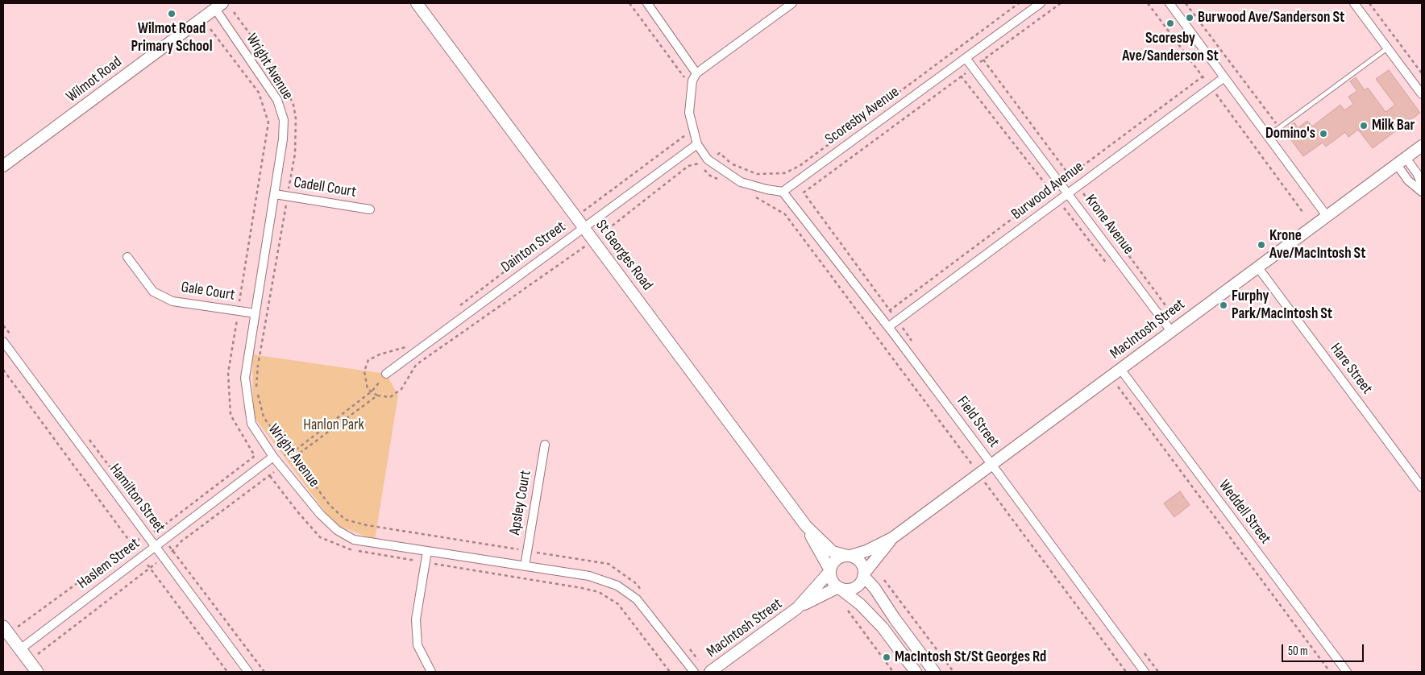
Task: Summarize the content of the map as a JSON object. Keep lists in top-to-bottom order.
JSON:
{
  "streets": {
    "street": [
      "Wright Avenue",
      "Wilmot Road",
      "Scoresby Avenue",
      "Cadell Court",
      "Burwood Avenue",
      "Krone Avenue",
      "Dainton Street",
      "St Georges Road",
      "Gale Court",
      "MacIntosh Street",
      "Hare Street",
      "Field Street",
      "Hamilton Street",
      "Apsley Court",
      "Weddell Street",
      "Haslem Street"
    ]
  },
  "crossings": [
    ["Wright Avenue", "Wilmot Road"],
    ["Wright Avenue", "Cadell Court"],
    ["Wright Avenue", "Gale Court"],
    ["Wright Avenue", "Apsley Court"],
    ["Wright Avenue", "Haslem Street"],
    ["Scoresby Avenue", "Krone Avenue"],
    ["Scoresby Avenue", "Field Street"],
    ["Burwood Avenue", "Krone Avenue"],
    ["Burwood Avenue", "Field Street"],
    ["Krone Avenue", "MacIntosh Street"],
    ["Dainton Street", "St Georges Road"],
    ["St Georges Road", "MacIntosh Street"],
    ["MacIntosh Street", "Hare Street"],
    ["MacIntosh Street", "Field Street"],
    ["MacIntosh Street", "Weddell Street"],
    ["Hamilton Street", "Haslem Street"]
  ],
  "parks": ["Hanlon Park"],
  "places": [
    "Wilmot Road Primary School",
    "Burwood Ave/Sanderson St",
    "Scoresby Ave/Sanderson St",
    "Milk Bar",
    "Domino's",
    "Krone Ave/MacIntosh St",
    "Furphy Park/MacIntosh St",
    "MacIntosh St/St Georges Rd"
  ],
  "scale_bar": "50 m"
}
